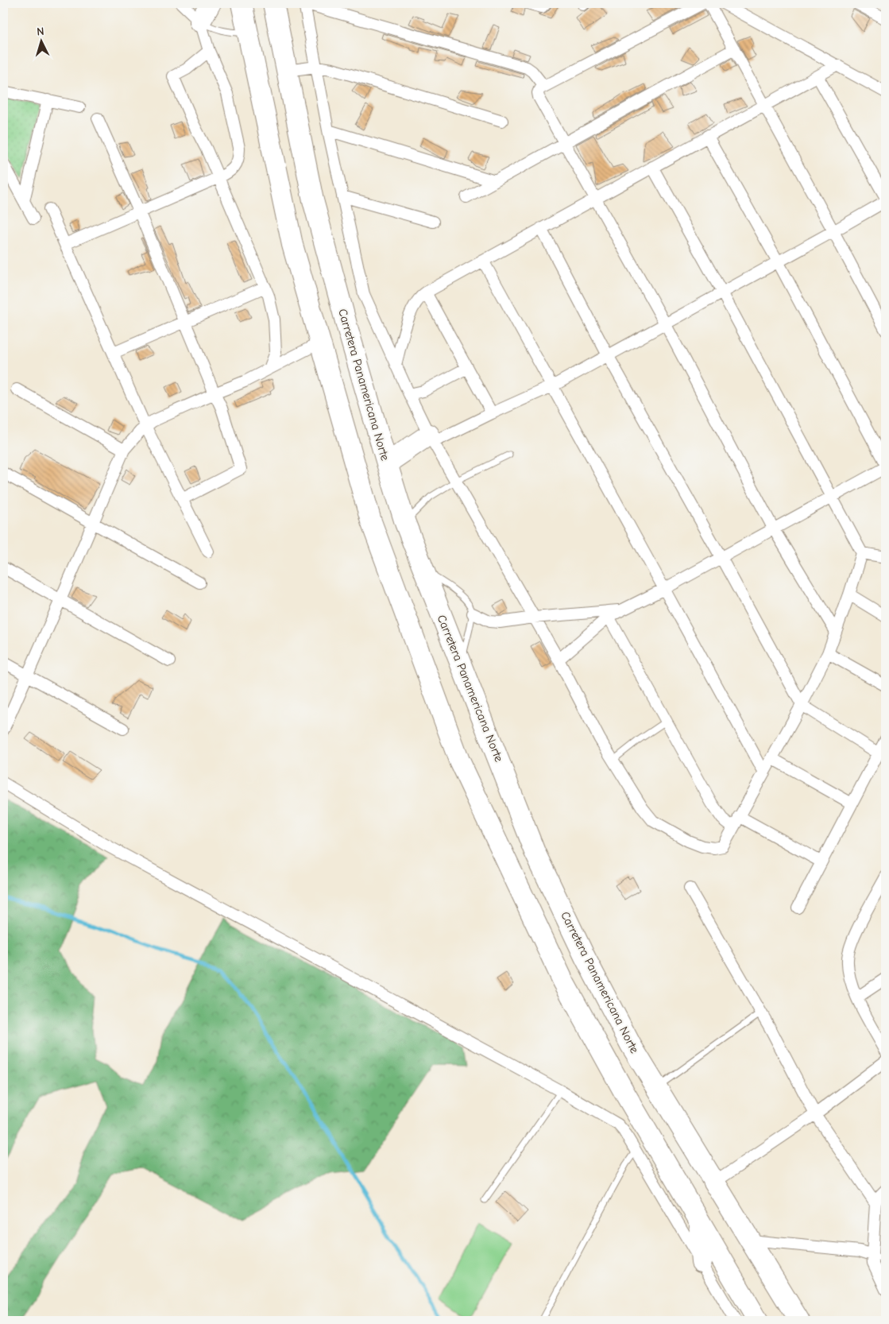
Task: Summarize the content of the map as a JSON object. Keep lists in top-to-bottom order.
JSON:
{
  "streets": {
    "highway": ["Carretera Panamericana Norte"]
  },
  "north": "top"
}
